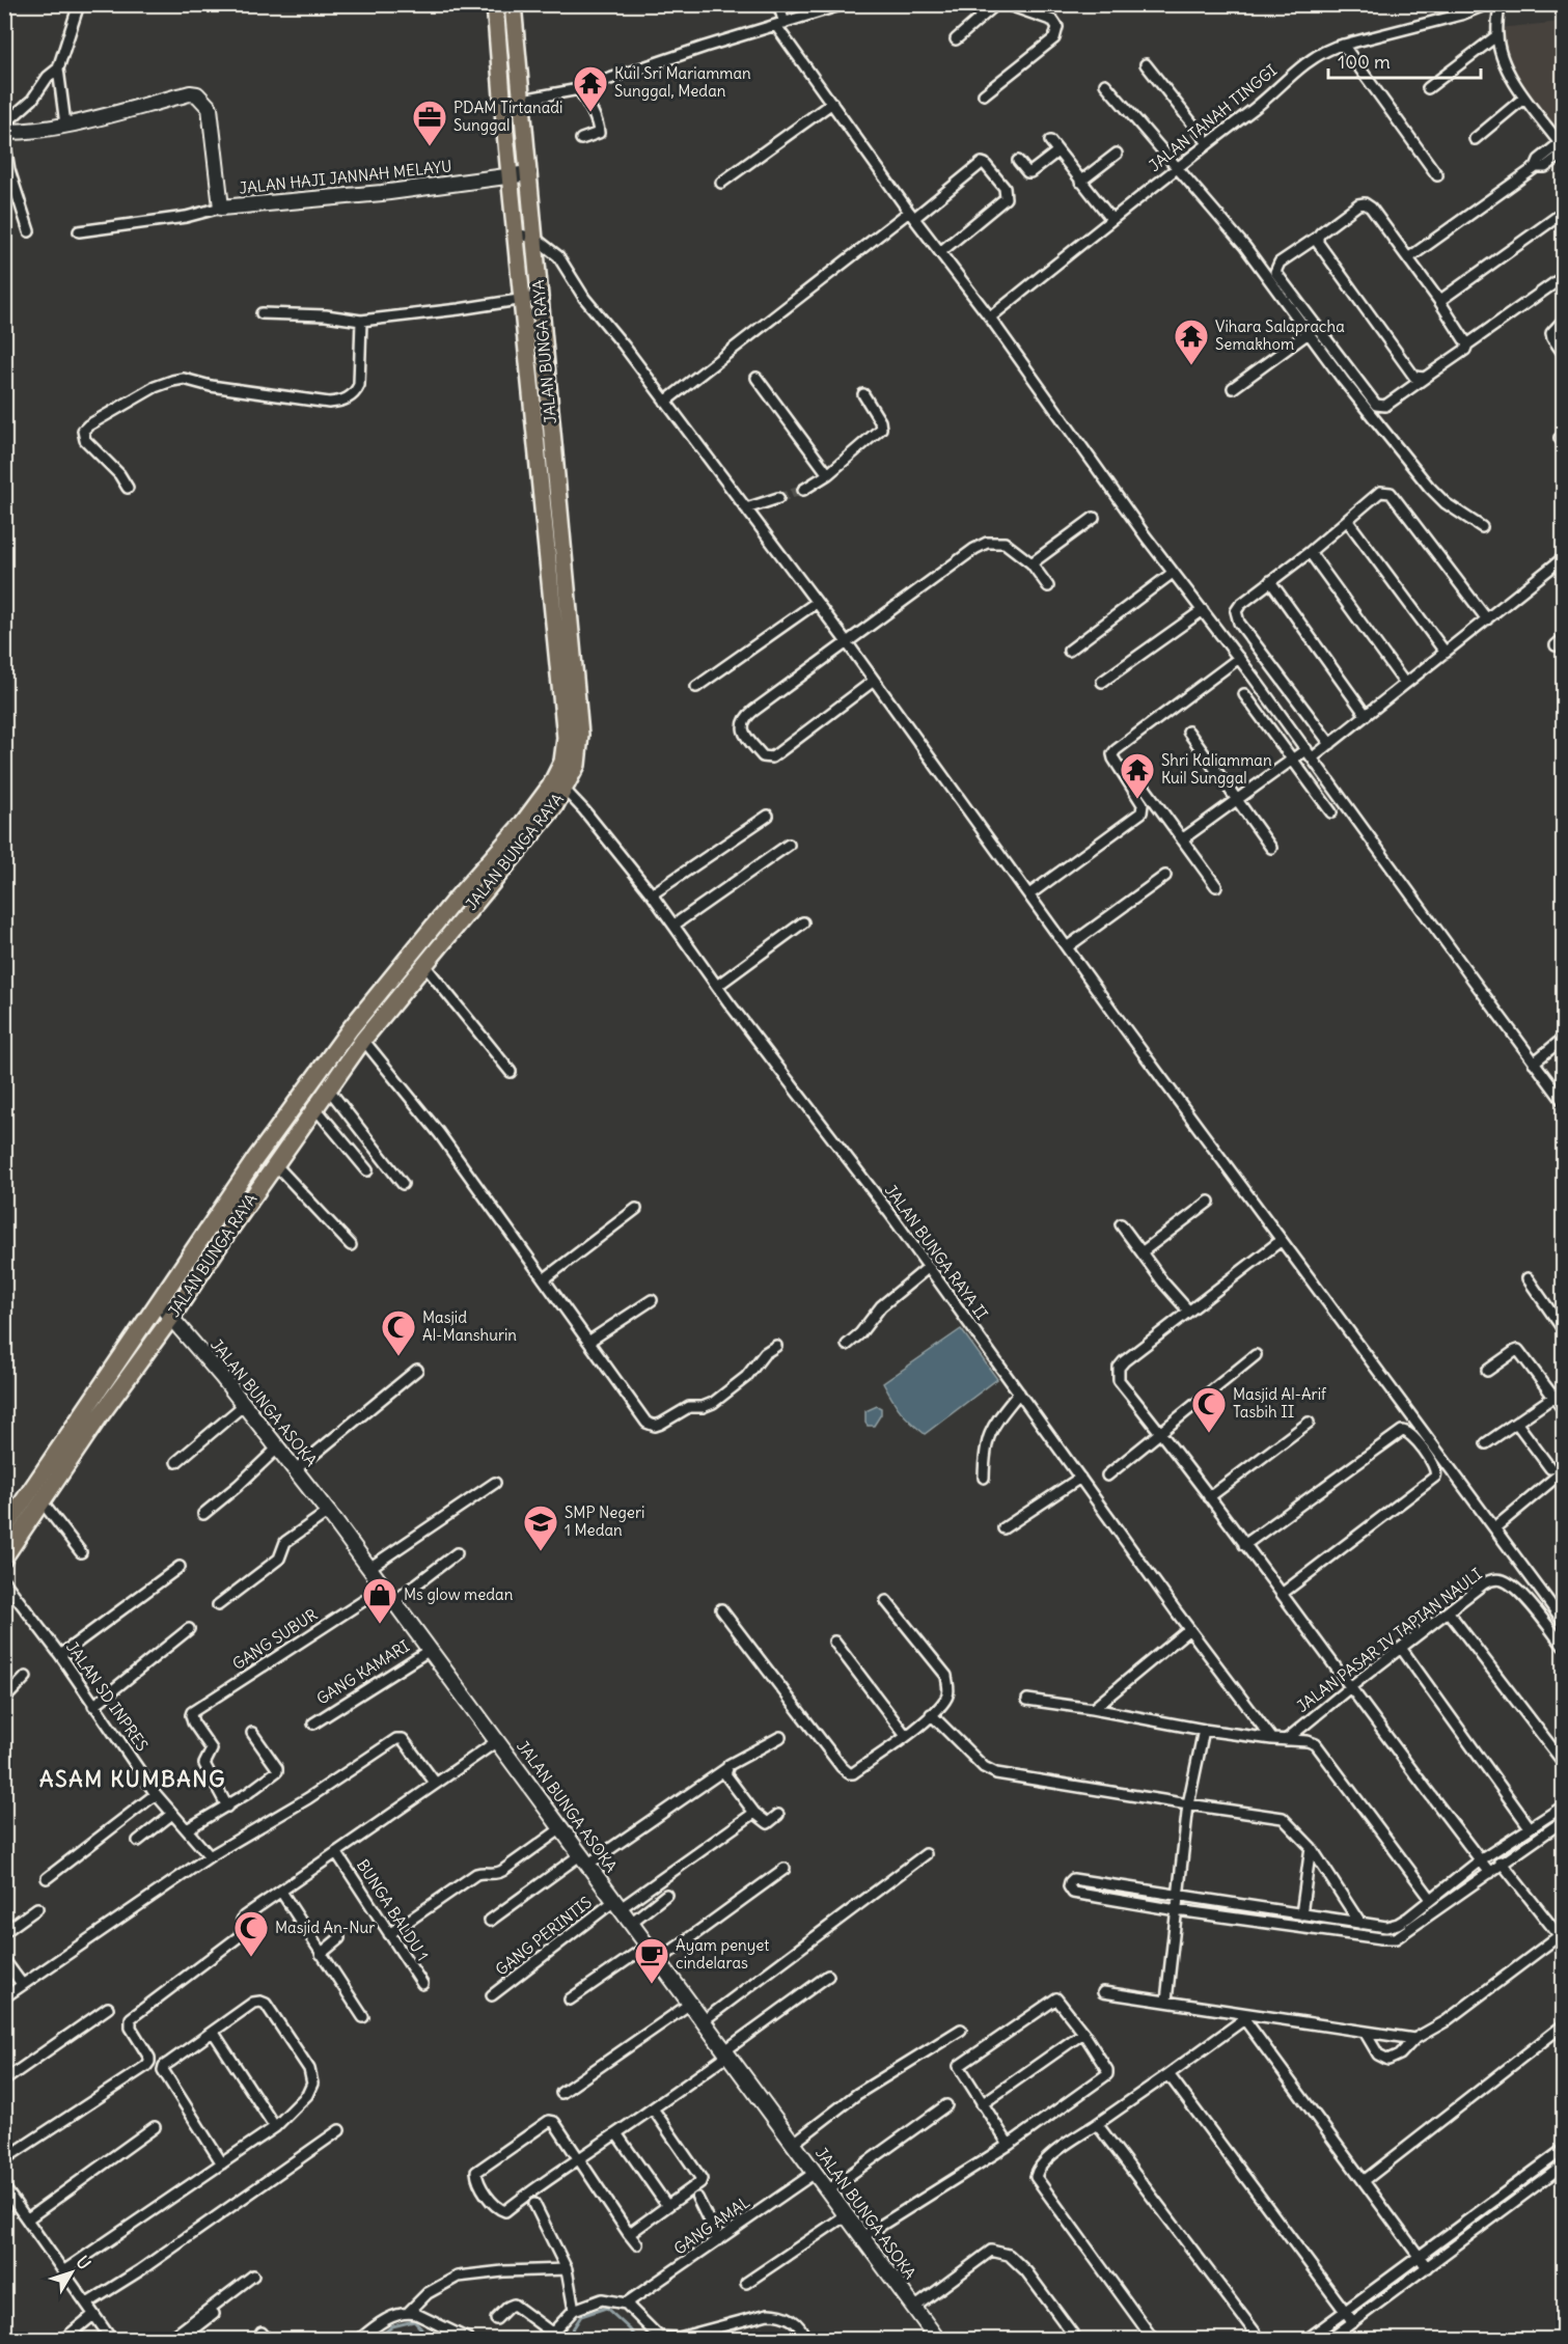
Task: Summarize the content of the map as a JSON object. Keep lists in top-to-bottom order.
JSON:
{
  "streets": {
    "main road": ["JALAN BUNGA RAYA"],
    "street": [
      "JALAN TANAH TINGGI",
      "JALAN HAJI JANNAH MELAYU",
      "JALAN BUNGA RAYA II",
      "JALAN BUNGA ASOKA",
      "GANG SUBUR",
      "JALAN PASAR IV TAPIAN NAULI",
      "GANG KAMARI",
      "JALAN SD INPRES",
      "BUNGA BALDU 1",
      "GANG PERINTIS",
      "GANG AMAL"
    ]
  },
  "crossings": [
    ["JALAN HAJI JANNAH MELAYU", "JALAN BUNGA RAYA"],
    ["JALAN BUNGA RAYA", "JALAN BUNGA RAYA II"],
    ["JALAN BUNGA RAYA", "JALAN BUNGA ASOKA"],
    ["JALAN BUNGA ASOKA", "GANG SUBUR"],
    ["JALAN BUNGA ASOKA", "GANG KAMARI"],
    ["JALAN BUNGA ASOKA", "GANG PERINTIS"],
    ["JALAN BUNGA ASOKA", "GANG AMAL"]
  ],
  "districts": ["ASAM KUMBANG"],
  "places": {
    "temple": ["Kuil Sri Mariamman Sunggal, Medan", "Vihara Salapracha Semakhom", "Shri Kaliamman Kuil Sunggal"],
    "office": ["PDAM Tirtanadi Sunggal"],
    "mosque": ["Masjid Al-Manshurin", "Masjid Al-Arif Tasbih II", "Masjid An-Nur"],
    "school or university": ["SMP Negeri 1 Medan"],
    "shop": ["Ms glow medan"],
    "cafe": ["Ayam penyet cindelaras"]
  },
  "scale_bar": "100 m",
  "north": "top right"
}
